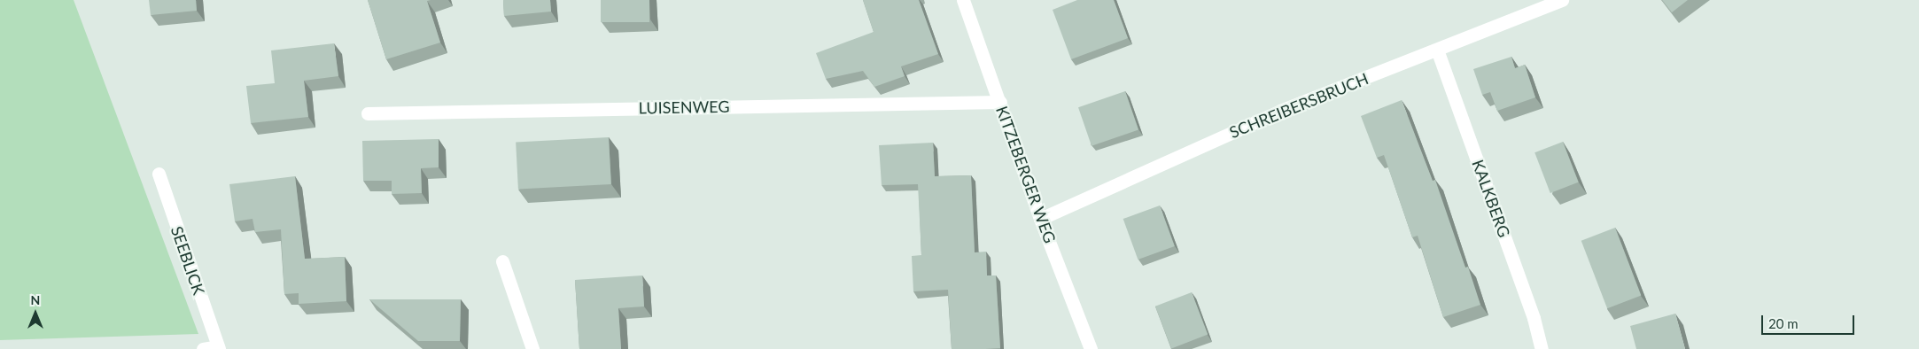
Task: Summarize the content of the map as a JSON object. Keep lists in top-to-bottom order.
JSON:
{
  "streets": {
    "street": [
      "SCHREIBERSBRUCH",
      "LUISENWEG",
      "KITZEBERGER WEG",
      "KALKBERG",
      "SEEBLICK"
    ]
  },
  "crossings": [
    ["SCHREIBERSBRUCH", "KITZEBERGER WEG"],
    ["SCHREIBERSBRUCH", "KALKBERG"],
    ["LUISENWEG", "KITZEBERGER WEG"]
  ],
  "scale_bar": "20 m",
  "north": "top"
}
